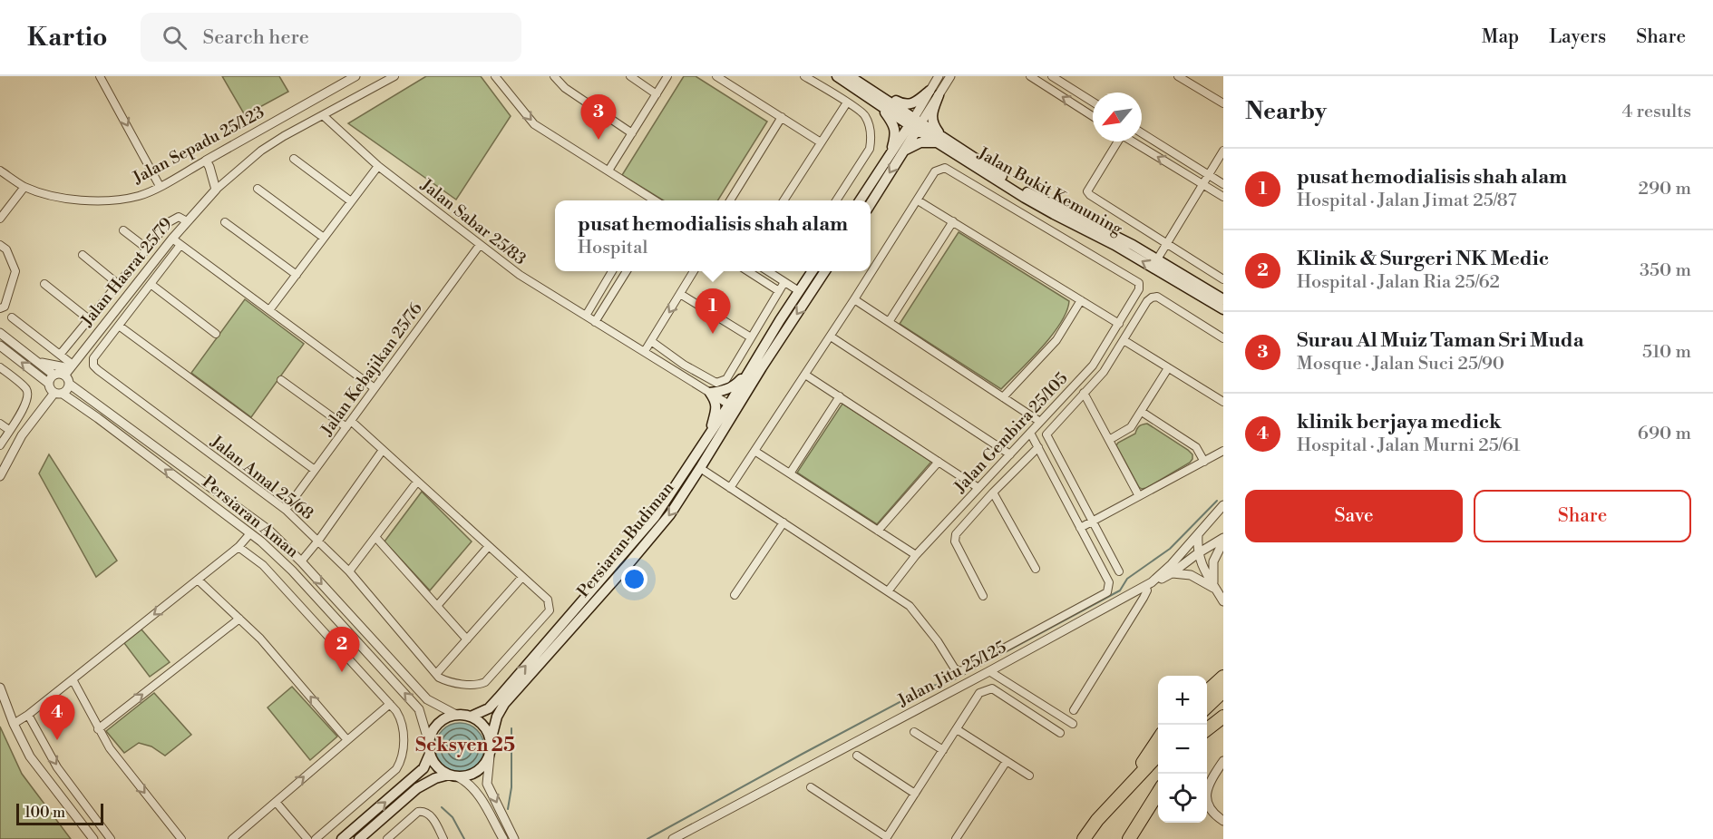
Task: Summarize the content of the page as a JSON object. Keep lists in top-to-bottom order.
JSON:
{
  "streets": {
    "main road": ["Jalan Bukit Kemuning", "Persiaran Budiman"],
    "street": [
      "Jalan Sepadu 25/123",
      "Jalan Sabar 25/83",
      "Jalan Hasrat 25/79",
      "Jalan Kebajikan 25/76",
      "Jalan Gembira 25/105",
      "Jalan Amal 25/68",
      "Persiaran Aman",
      "Jalan Jitu 25/125"
    ]
  },
  "crossings": [
    ["Jalan Sabar 25/83", "Jalan Hasrat 25/79"],
    ["Jalan Sabar 25/83", "Jalan Kebajikan 25/76"],
    ["Jalan Sabar 25/83", "Persiaran Budiman"],
    ["Jalan Hasrat 25/79", "Persiaran Aman"],
    ["Jalan Kebajikan 25/76", "Jalan Amal 25/68"],
    ["Persiaran Aman", "Persiaran Budiman"]
  ],
  "districts": ["Seksyen 25"],
  "scale_bar": "100 m",
  "north": "bottom left",
  "page": {
    "header": "Kartio",
    "search": "Search here",
    "nav": ["Map", "Layers", "Share"],
    "heading": ["Nearby", "4 results"],
    "pins": [
      "3",
      "1",
      "2",
      "4"
    ],
    "list": [
      {
        "mark": "1",
        "name": "pusat hemodialisis shah alam",
        "note": "Hospital · Jalan Jimat 25/87",
        "value": "290 m"
      },
      {
        "mark": "2",
        "name": "Klinik & Surgeri NK Medic",
        "note": "Hospital · Jalan Ria 25/62",
        "value": "350 m"
      },
      {
        "mark": "3",
        "name": "Surau Al Muiz Taman Sri Muda",
        "note": "Mosque · Jalan Suci 25/90",
        "value": "510 m"
      },
      {
        "mark": "4",
        "name": "klinik berjaya medick",
        "note": "Hospital · Jalan Murni 25/61",
        "value": "690 m"
      }
    ],
    "popup": ["pusat hemodialisis shah alam", "Hospital"],
    "buttons": ["Save", "Share"],
    "map_buttons": ["+", "−"],
    "scale": "100 m"
  }
}
